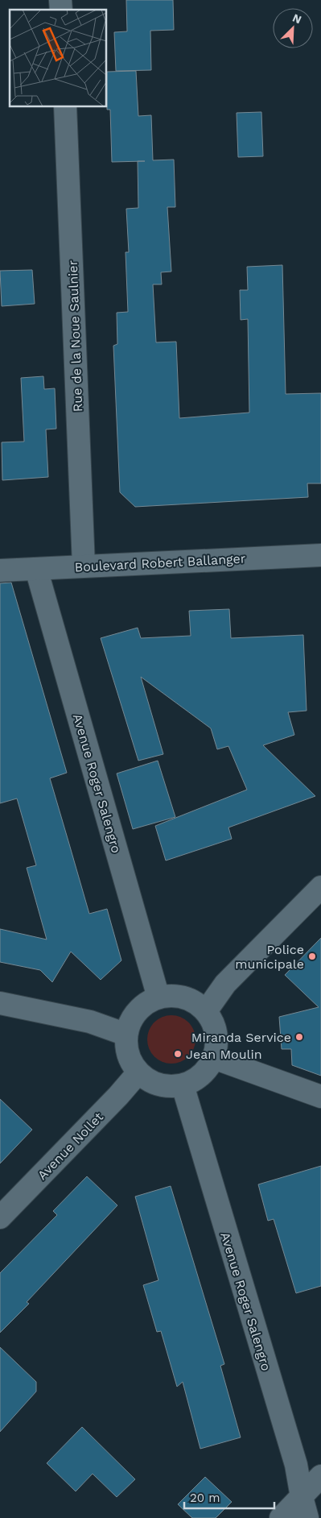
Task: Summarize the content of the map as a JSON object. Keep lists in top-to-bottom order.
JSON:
{
  "streets": {
    "street": [
      "Rue de la Noue Saulnier",
      "Boulevard Robert Ballanger",
      "Avenue Roger Salengro",
      "Avenue Nollet"
    ]
  },
  "crossings": [
    ["Rue de la Noue Saulnier", "Boulevard Robert Ballanger"],
    ["Boulevard Robert Ballanger", "Avenue Roger Salengro"],
    ["Avenue Roger Salengro", "Avenue Nollet"]
  ],
  "places": ["Police municipale", "Miranda Service", "Jean Moulin"],
  "scale_bar": "20 m",
  "north": "top right"
}
